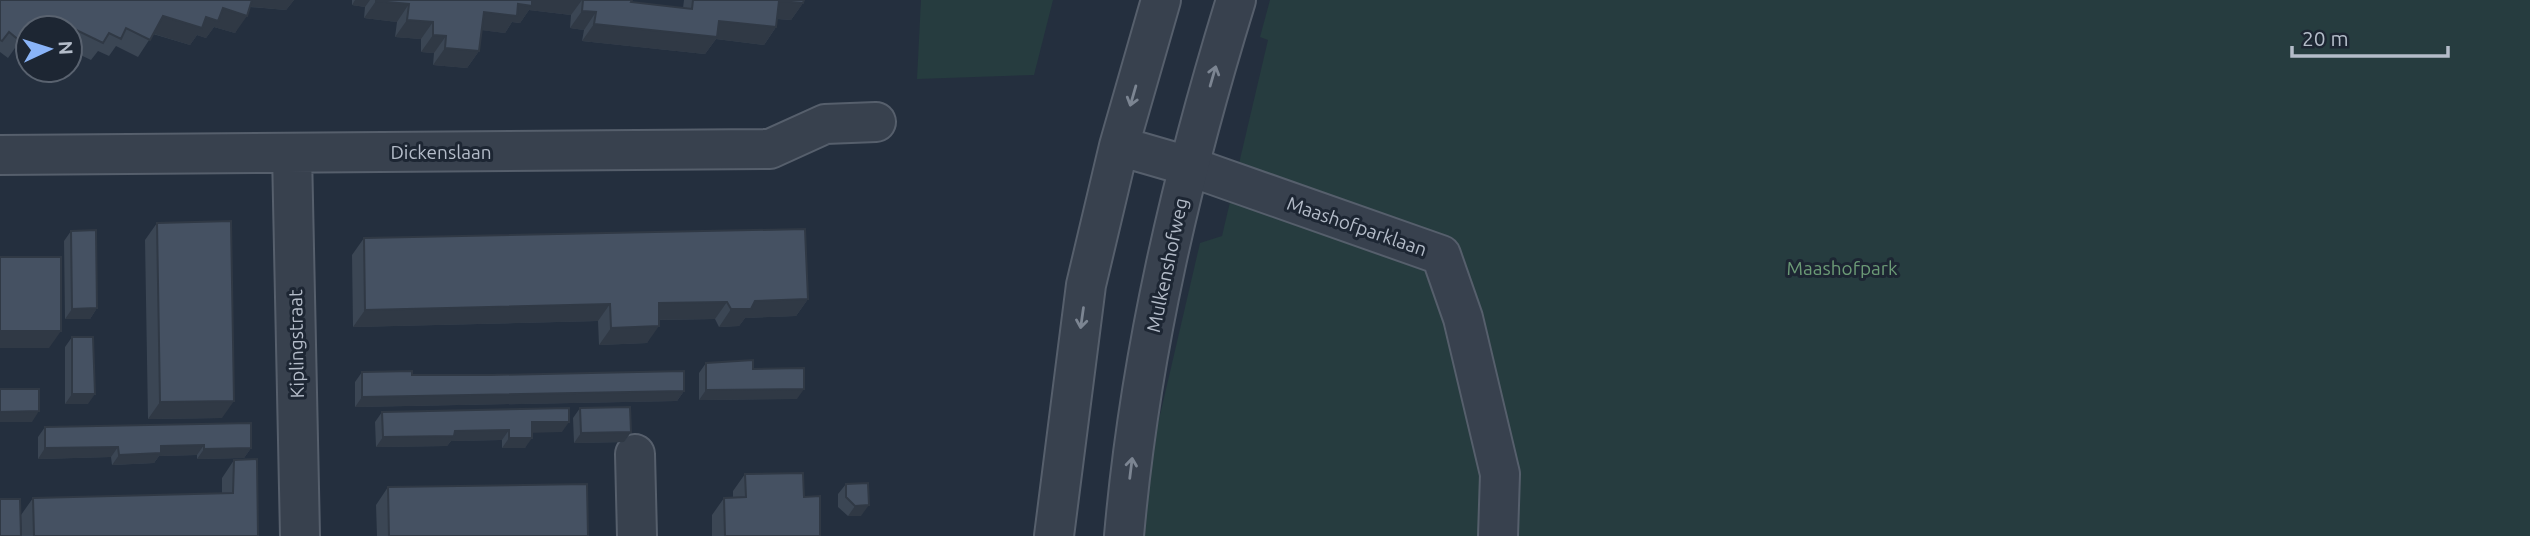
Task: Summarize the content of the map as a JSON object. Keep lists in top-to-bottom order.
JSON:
{
  "streets": {
    "street": [
      "Dickenslaan",
      "Maashofparklaan",
      "Mulkenshofweg",
      "Kiplingstraat"
    ]
  },
  "crossings": [
    ["Dickenslaan", "Kiplingstraat"],
    ["Maashofparklaan", "Mulkenshofweg"]
  ],
  "parks": ["Maashofpark"],
  "scale_bar": "20 m",
  "north": "right"
}
